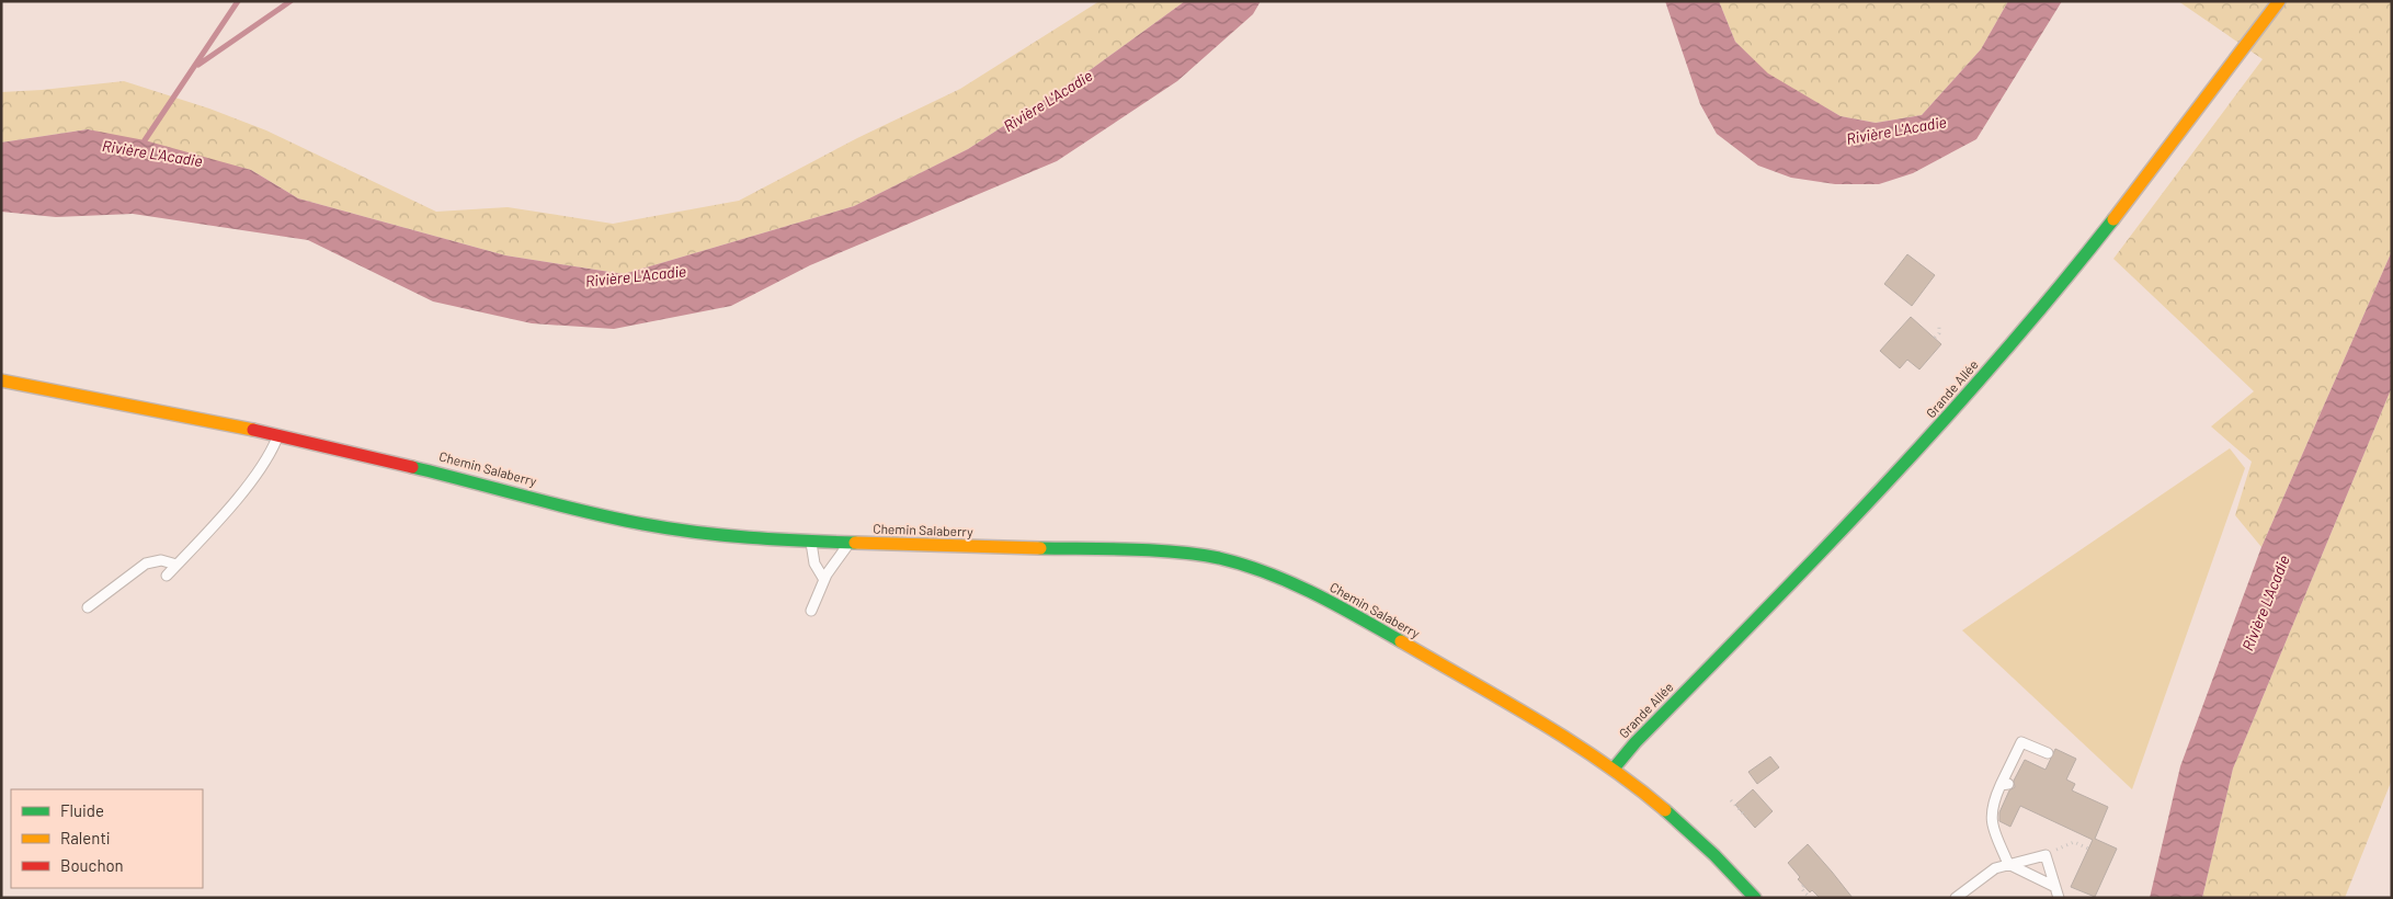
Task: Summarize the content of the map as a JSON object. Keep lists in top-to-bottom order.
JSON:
{
  "streets": {
    "street": ["Grande Allée", "Chemin Salaberry"]
  },
  "crossings": [
    ["Grande Allée", "Chemin Salaberry"]
  ],
  "water": ["Rivière L'Acadie"],
  "legend": ["Fluide", "Ralenti", "Bouchon"]
}
